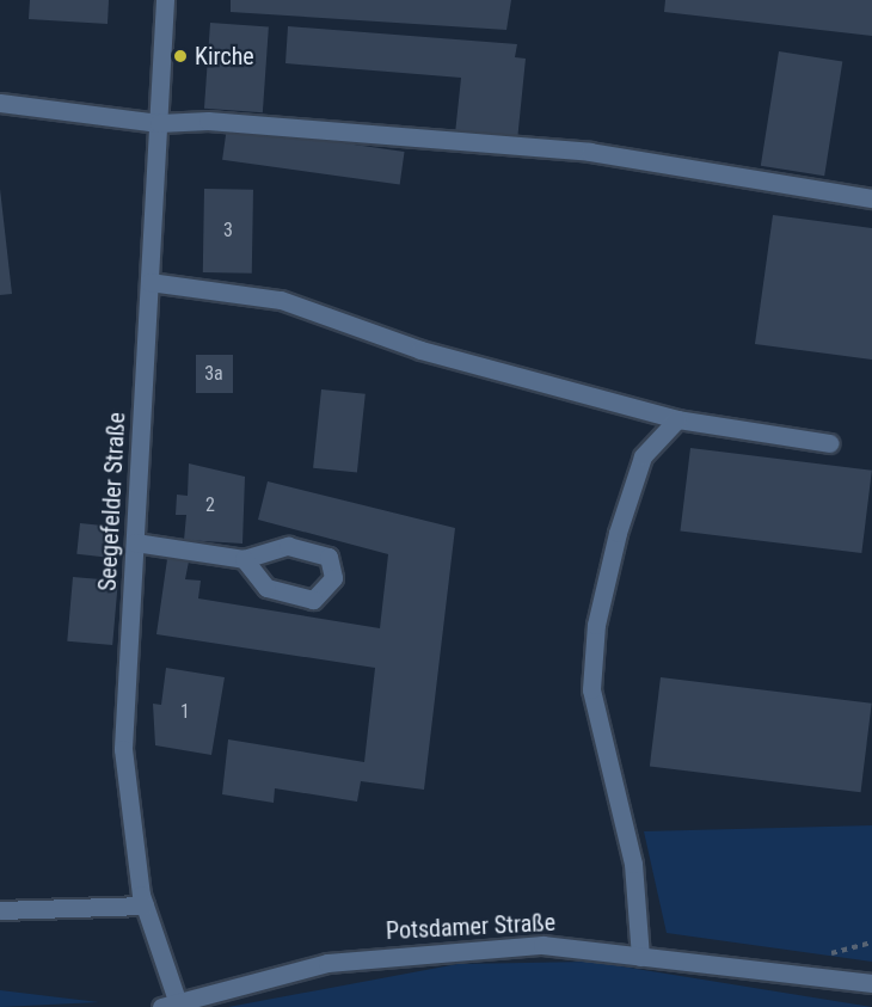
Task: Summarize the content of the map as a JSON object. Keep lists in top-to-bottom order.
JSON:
{
  "streets": {
    "street": ["Seegefelder Straße", "Potsdamer Straße"]
  },
  "crossings": [
    ["Seegefelder Straße", "Potsdamer Straße"]
  ],
  "places": ["Kirche"],
  "house_numbers": [
    "3",
    "3a",
    "2",
    "1"
  ]
}
